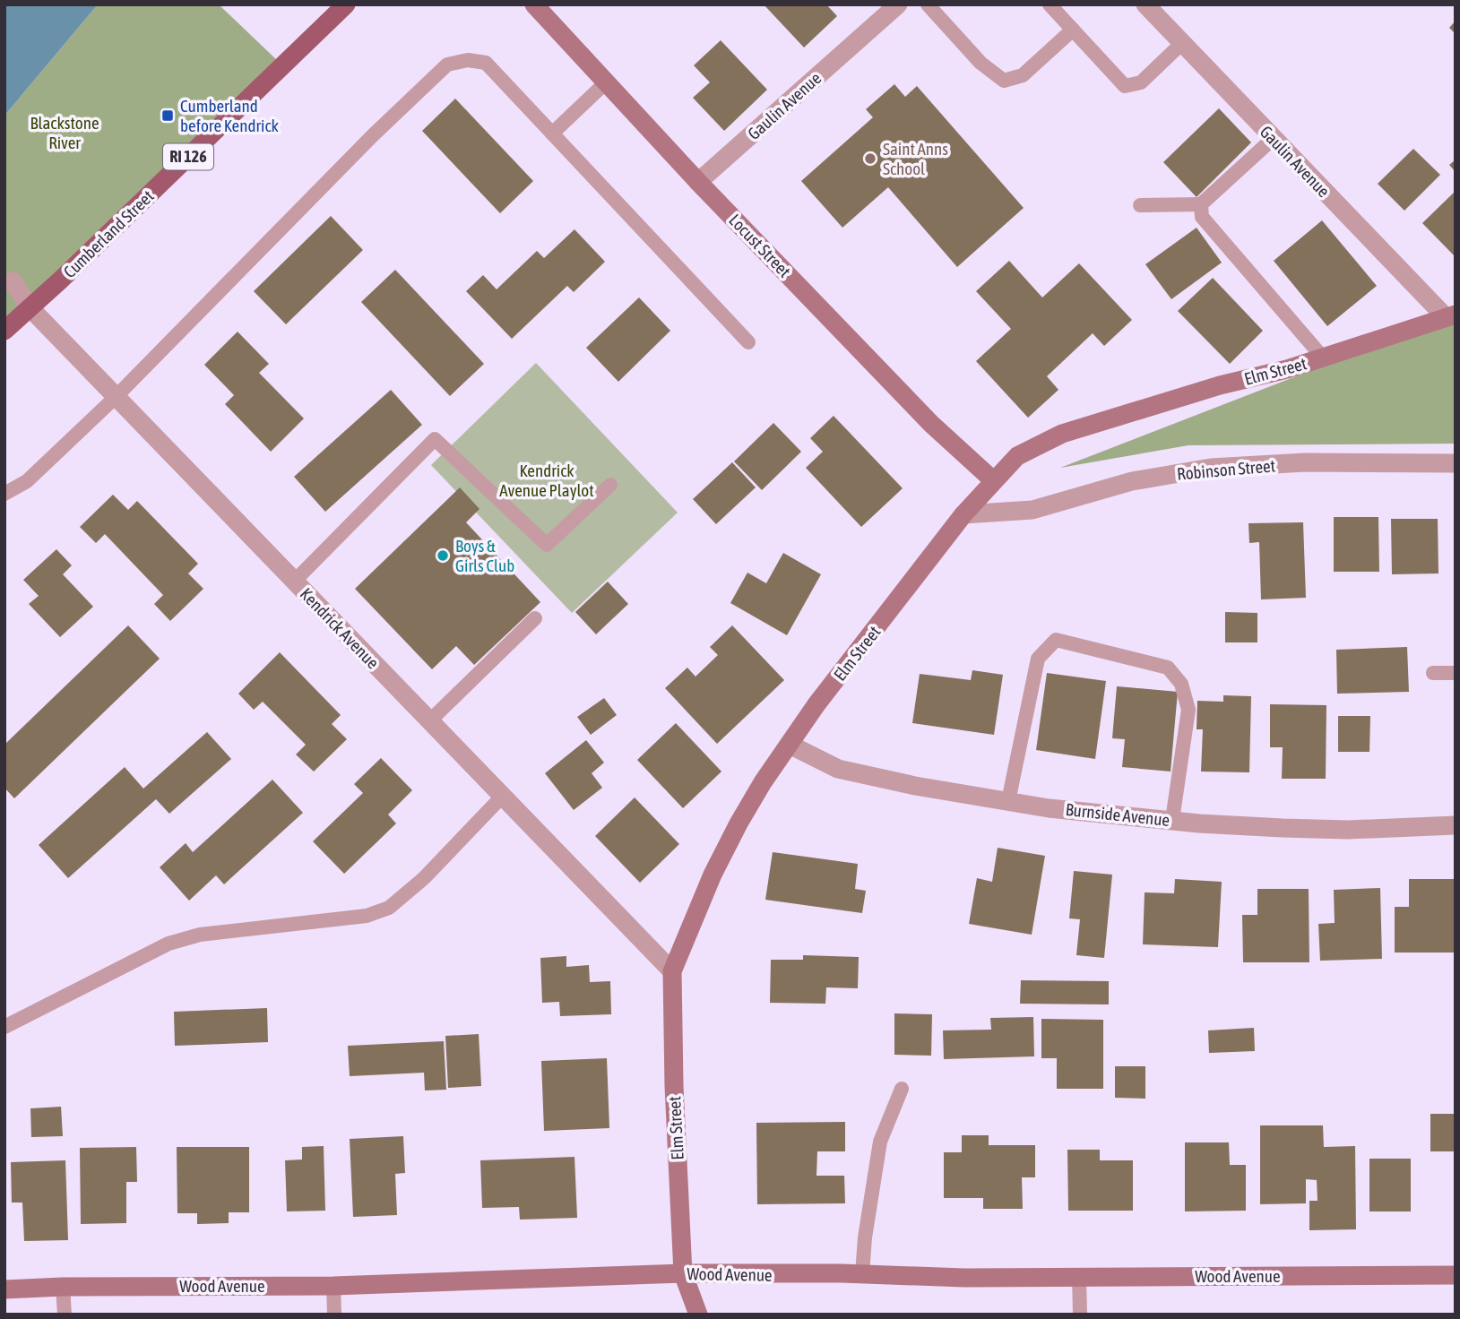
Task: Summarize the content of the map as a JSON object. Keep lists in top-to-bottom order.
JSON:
{
  "streets": {
    "main road": ["RI 126", "Cumberland Street"],
    "street": [
      "Gaulin Avenue",
      "Locust Street",
      "Elm Street",
      "Robinson Street",
      "Kendrick Avenue",
      "Burnside Avenue",
      "Wood Avenue"
    ]
  },
  "crossings": [
    ["Gaulin Avenue", "Locust Street"],
    ["Gaulin Avenue", "Elm Street"],
    ["Cumberland Street", "Kendrick Avenue"],
    ["Locust Street", "Elm Street"],
    ["Elm Street", "Robinson Street"],
    ["Elm Street", "Kendrick Avenue"],
    ["Elm Street", "Burnside Avenue"],
    ["Elm Street", "Wood Avenue"]
  ],
  "parks": ["Blackstone River", "Kendrick Avenue Playlot"],
  "places": {
    "transit": ["Cumberland before Kendrick"],
    "other": ["Saint Anns School", "Boys & Girls Club"]
  }
}
